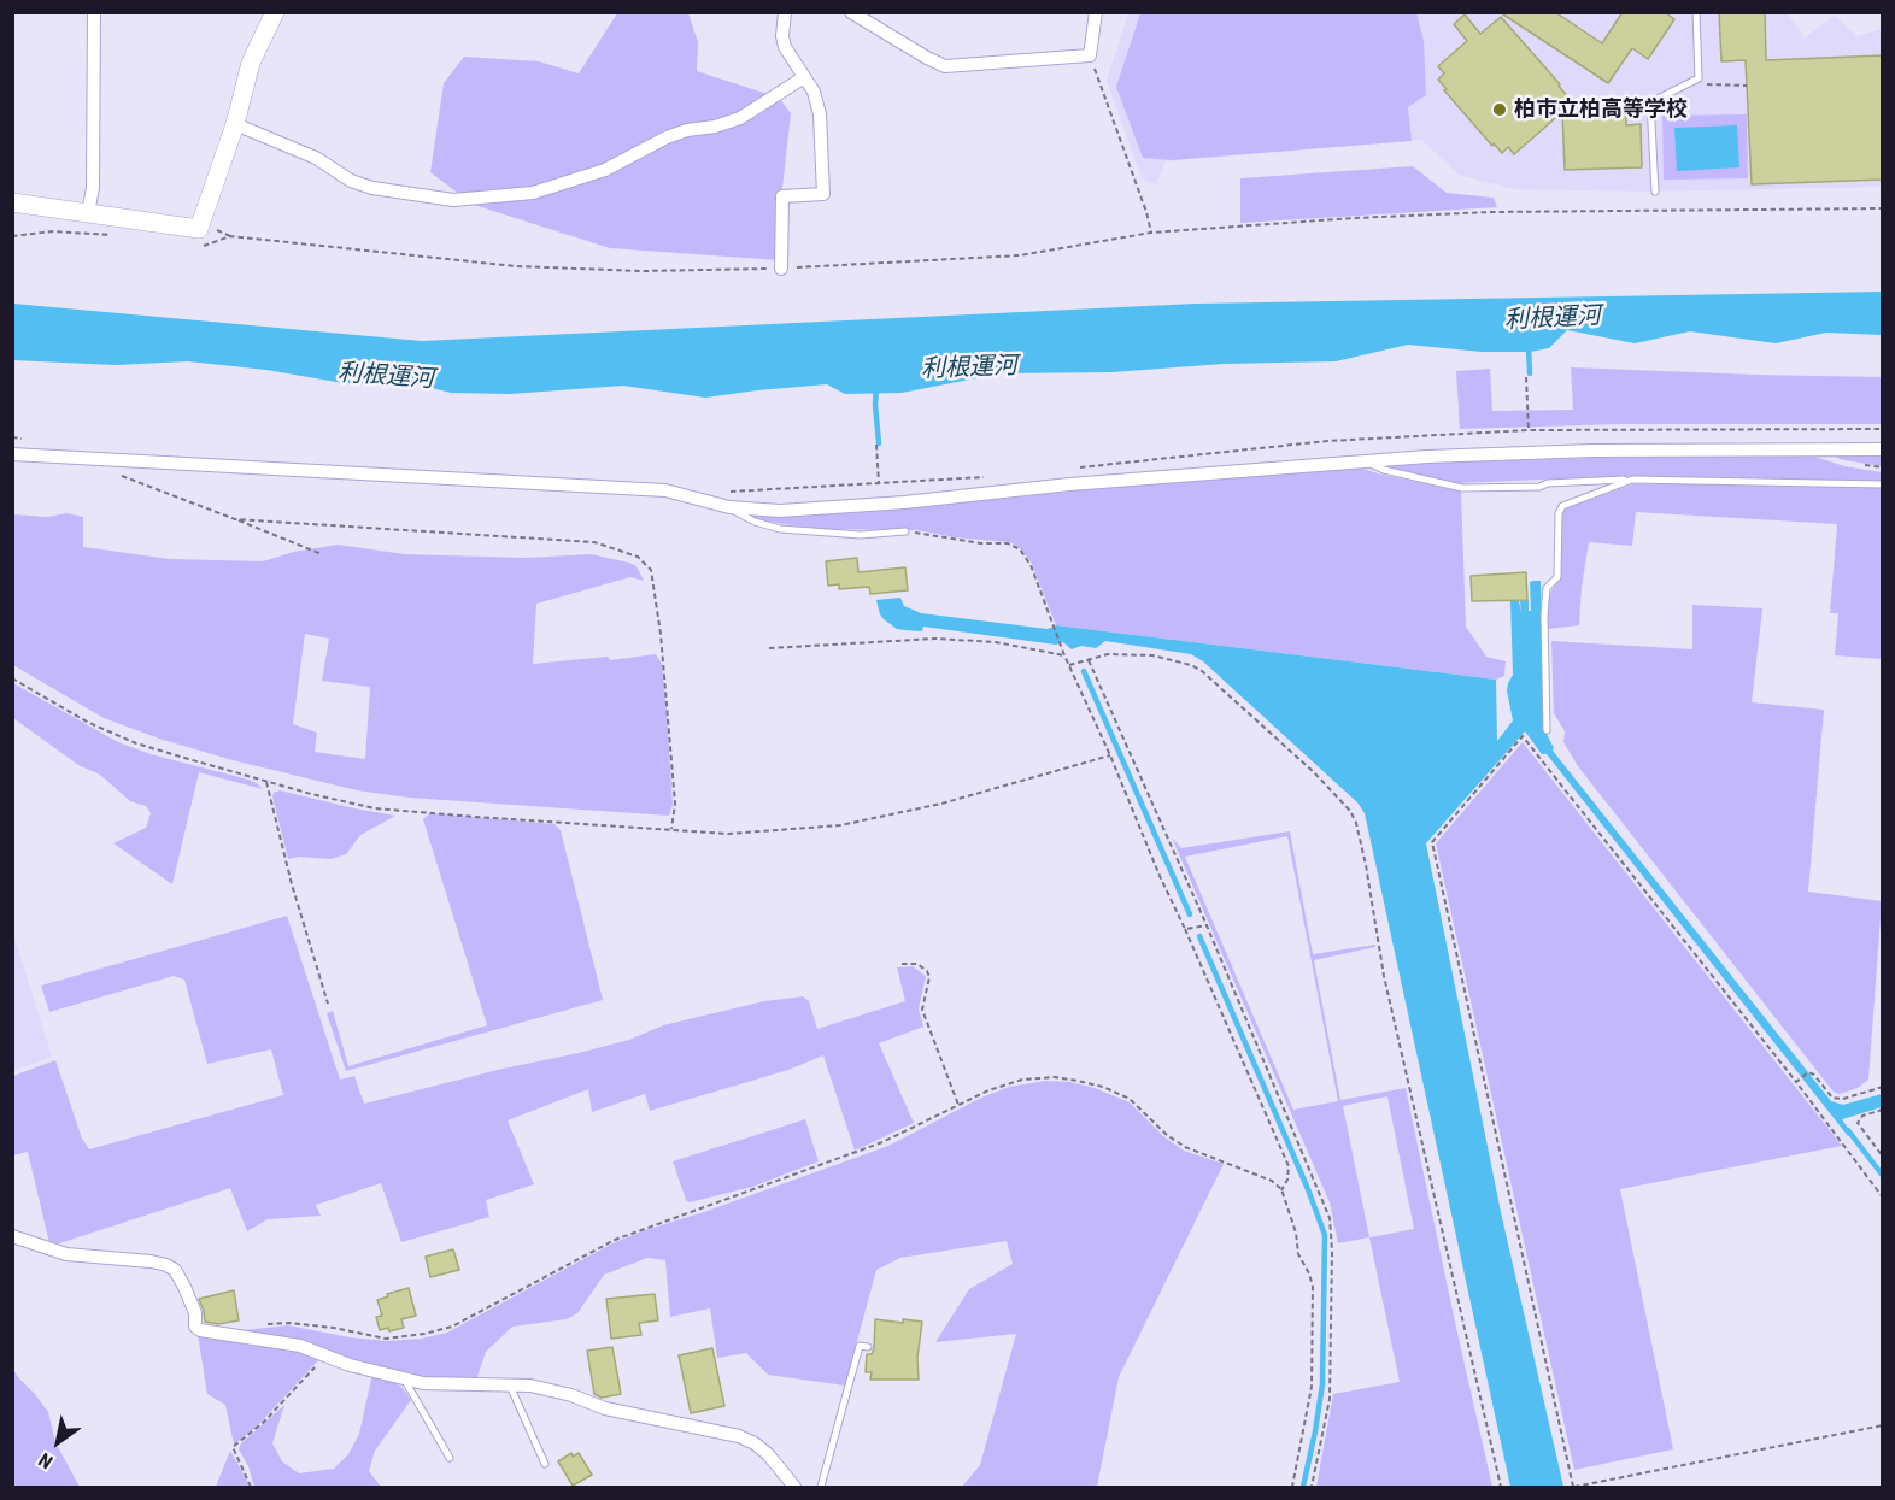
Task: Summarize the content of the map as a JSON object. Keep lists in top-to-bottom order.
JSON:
{
  "water": ["利根運河"],
  "places": ["柏市立柏高等学校"],
  "north": "bottom left"
}
